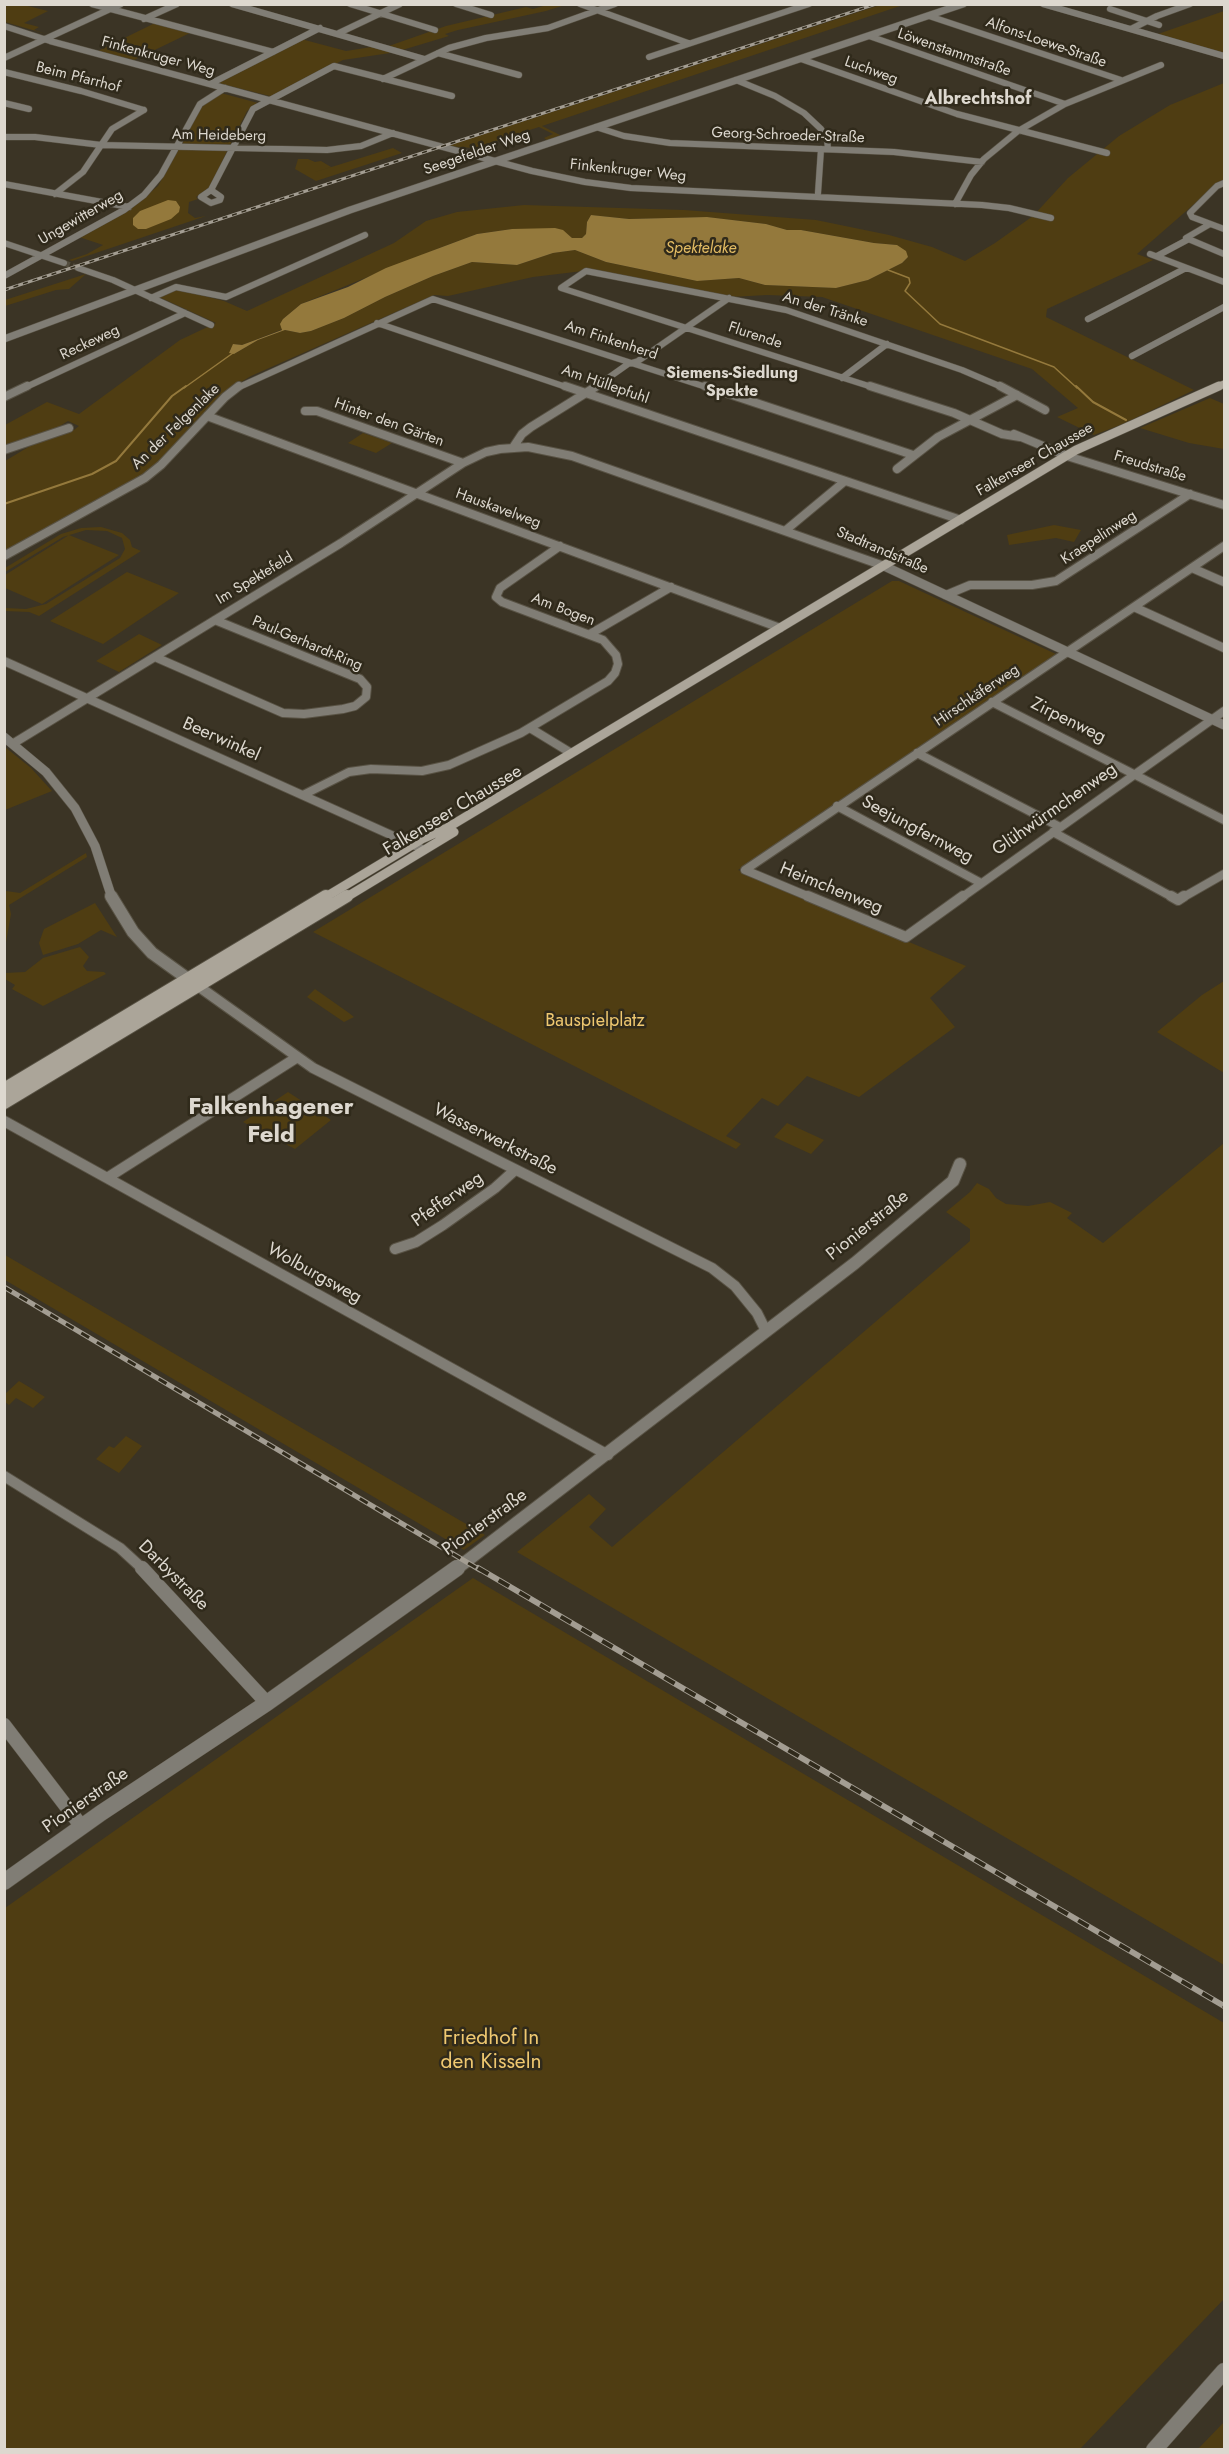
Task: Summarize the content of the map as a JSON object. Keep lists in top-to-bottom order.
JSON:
{
  "streets": {
    "main road": ["Falkenseer Chaussee"],
    "street": [
      "Alfons-Loewe-Straße",
      "Löwenstammstraße",
      "Finkenkruger Weg",
      "Luchweg",
      "Beim Pfarrhof",
      "Am Heideberg",
      "Georg-Schroeder-Straße",
      "Seegefelder Weg",
      "Ungewitterweg",
      "An der Tränke",
      "Flurende",
      "Am Finkenherd",
      "Reckeweg",
      "Am Hüllepfuhl",
      "Hinter den Gärten",
      "An der Felgenlake",
      "Freudstraße",
      "Hauskavelweg",
      "Kraepelinweg",
      "Stadtrandstraße",
      "Im Spektefeld",
      "Am Bogen",
      "Paul-Gerhardt-Ring",
      "Hirschkäferweg",
      "Zirpenweg",
      "Beerwinkel",
      "Glühwürmchenweg",
      "Seejungfernweg",
      "Heimchenweg",
      "Wasserwerkstraße",
      "Pfefferweg",
      "Pionierstraße",
      "Wolburgsweg",
      "Darbystraße"
    ]
  },
  "crossings": [
    ["Alfons-Loewe-Straße", "Seegefelder Weg"],
    ["Löwenstammstraße", "Seegefelder Weg"],
    ["Finkenkruger Weg", "Am Heideberg"],
    ["Finkenkruger Weg", "Seegefelder Weg"],
    ["Finkenkruger Weg", "Ungewitterweg"],
    ["Luchweg", "Seegefelder Weg"],
    ["Beim Pfarrhof", "Am Heideberg"],
    ["Am Heideberg", "Ungewitterweg"],
    ["Georg-Schroeder-Straße", "Seegefelder Weg"],
    ["An der Tränke", "Flurende"],
    ["Flurende", "Falkenseer Chaussee"],
    ["Flurende", "Freudstraße"],
    ["Am Finkenherd", "An der Felgenlake"],
    ["Am Hüllepfuhl", "An der Felgenlake"],
    ["Am Hüllepfuhl", "Falkenseer Chaussee"],
    ["Hinter den Gärten", "Im Spektefeld"],
    ["An der Felgenlake", "Hauskavelweg"],
    ["Falkenseer Chaussee", "Freudstraße"],
    ["Falkenseer Chaussee", "Hauskavelweg"],
    ["Falkenseer Chaussee", "Stadtrandstraße"],
    ["Falkenseer Chaussee", "Beerwinkel"],
    ["Falkenseer Chaussee", "Wasserwerkstraße"],
    ["Freudstraße", "Kraepelinweg"],
    ["Hauskavelweg", "Im Spektefeld"],
    ["Hauskavelweg", "Am Bogen"],
    ["Kraepelinweg", "Stadtrandstraße"],
    ["Stadtrandstraße", "Im Spektefeld"],
    ["Stadtrandstraße", "Hirschkäferweg"],
    ["Stadtrandstraße", "Glühwürmchenweg"],
    ["Im Spektefeld", "Paul-Gerhardt-Ring"],
    ["Im Spektefeld", "Beerwinkel"],
    ["Am Bogen", "Beerwinkel"],
    ["Hirschkäferweg", "Zirpenweg"],
    ["Hirschkäferweg", "Seejungfernweg"],
    ["Hirschkäferweg", "Heimchenweg"],
    ["Zirpenweg", "Glühwürmchenweg"],
    ["Glühwürmchenweg", "Seejungfernweg"],
    ["Glühwürmchenweg", "Heimchenweg"],
    ["Wasserwerkstraße", "Pfefferweg"],
    ["Wasserwerkstraße", "Pionierstraße"],
    ["Pionierstraße", "Wolburgsweg"],
    ["Pionierstraße", "Darbystraße"]
  ],
  "districts": ["Albrechtshof", "Siemens-Siedlung Spekte", "Falkenhagener Feld"],
  "water": ["Spektelake"],
  "parks": ["Bauspielplatz", "Friedhof In den Kisseln"]
}
